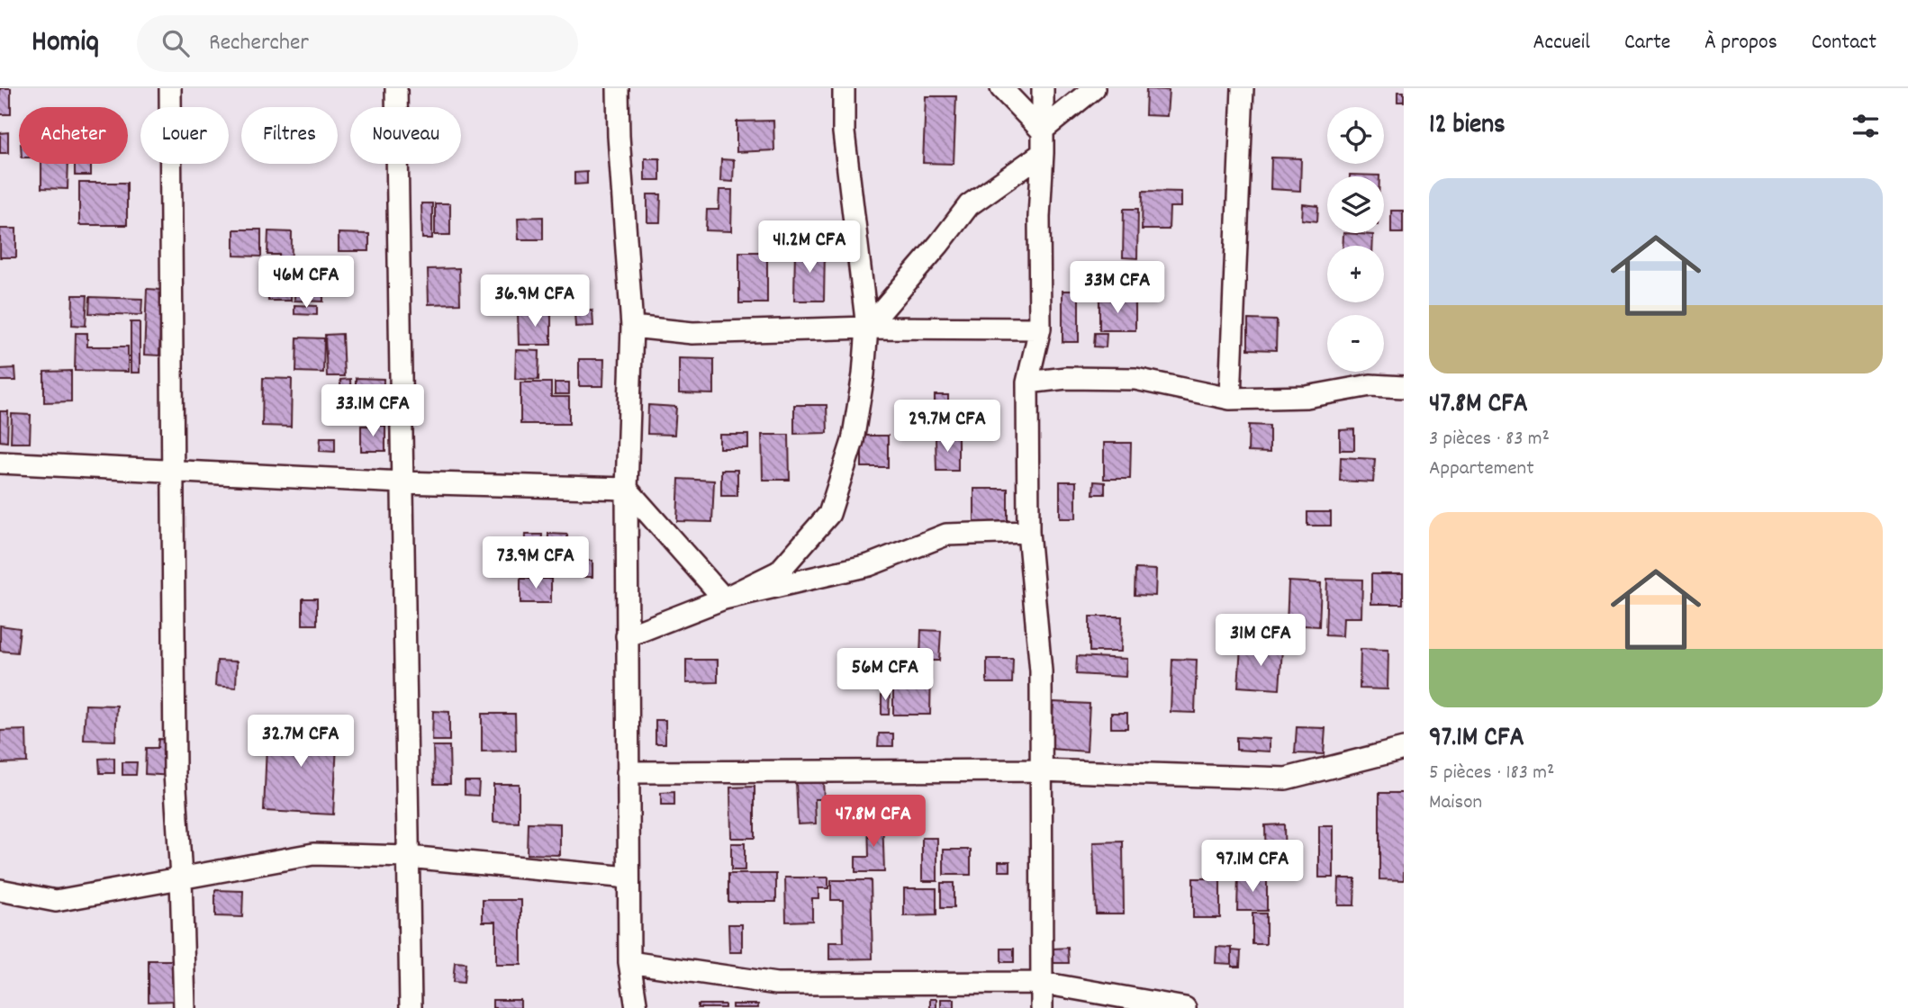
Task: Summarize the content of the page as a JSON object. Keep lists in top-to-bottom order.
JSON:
{
  "page": {
    "header": "Homiq",
    "search": "Rechercher",
    "nav": [
      "Accueil",
      "Carte",
      "À propos",
      "Contact"
    ],
    "heading": "12 biens",
    "map_buttons": ["+", "−"],
    "chip": [
      "Acheter",
      "Louer",
      "Filtres",
      "Nouveau"
    ],
    "list": [
      {
        "name": "47.8M CFA",
        "note": "3 pièces · 83 m² · Appartement"
      },
      {
        "name": "97.1M CFA",
        "note": "5 pièces · 183 m² · Maison"
      }
    ],
    "price": [
      "41.2M CFA",
      "46M CFA",
      "33M CFA",
      "36.9M CFA",
      "33.1M CFA",
      "29.7M CFA",
      "73.9M CFA",
      "31M CFA",
      "56M CFA",
      "32.7M CFA",
      "47.8M CFA",
      "97.1M CFA"
    ]
  }
}
